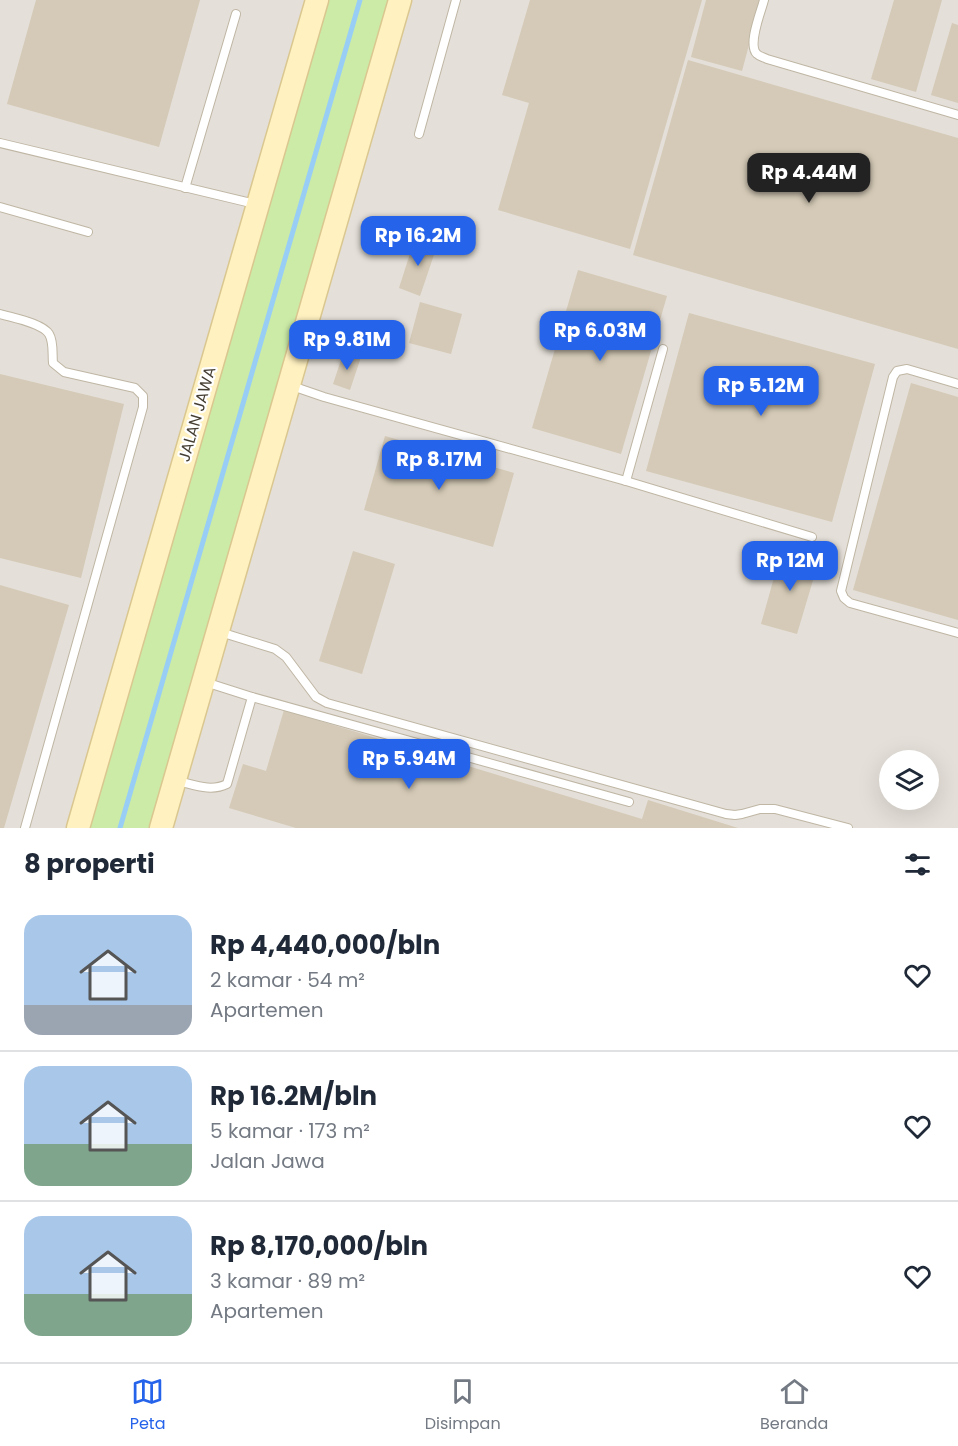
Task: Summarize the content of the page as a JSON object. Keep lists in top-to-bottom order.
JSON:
{
  "streets": {
    "street": ["JALAN JAWA"]
  },
  "page": {
    "price": [
      "Rp 4.44M",
      "Rp 16.2M",
      "Rp 6.03M",
      "Rp 9.81M",
      "Rp 5.12M",
      "Rp 8.17M",
      "Rp 12M",
      "Rp 5.94M"
    ],
    "heading": "8 properti",
    "list": [
      {
        "name": "Rp 4,440,000/bln",
        "note": "2 kamar · 54 m² · Apartemen"
      },
      {
        "name": "Rp 16.2M/bln",
        "note": "5 kamar · 173 m² · Jalan Jawa"
      },
      {
        "name": "Rp 8,170,000/bln",
        "note": "3 kamar · 89 m² · Apartemen"
      }
    ],
    "tabs": ["Peta", "Disimpan", "Beranda"]
  }
}
